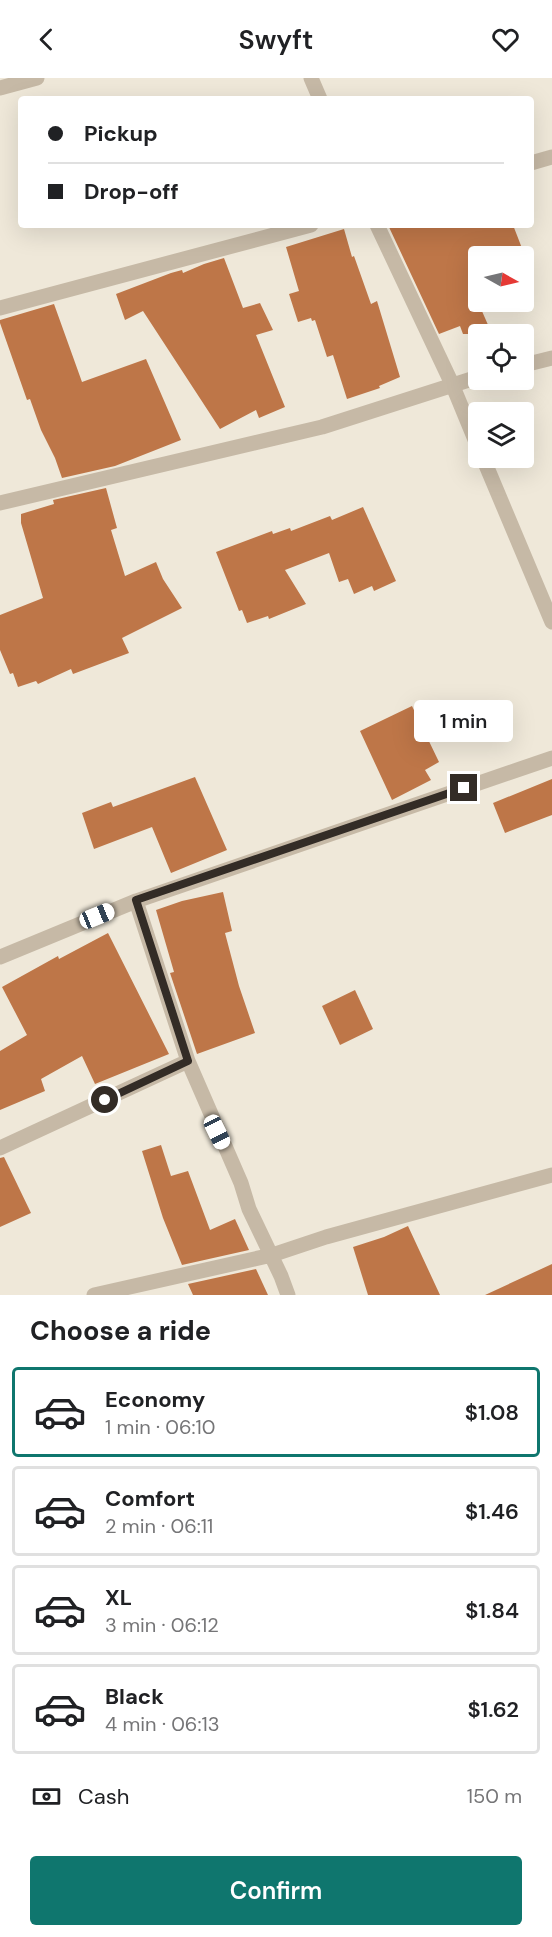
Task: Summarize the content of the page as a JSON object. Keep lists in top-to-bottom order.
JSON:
{
  "north": "right",
  "page": {
    "header": "Swyft",
    "banner": ["Pickup", "Drop-off"],
    "bubble": "1 min",
    "heading": "Choose a ride",
    "list": [
      {
        "name": "Economy",
        "note": "1 min · 06:10",
        "value": "$1.08"
      },
      {
        "name": "Comfort",
        "note": "2 min · 06:11",
        "value": "$1.46"
      },
      {
        "name": "XL",
        "note": "3 min · 06:12",
        "value": "$1.84"
      },
      {
        "name": "Black",
        "note": "4 min · 06:13",
        "value": "$1.62"
      }
    ],
    "pay": ["Cash", "150 m"],
    "buttons": "Confirm"
  }
}
